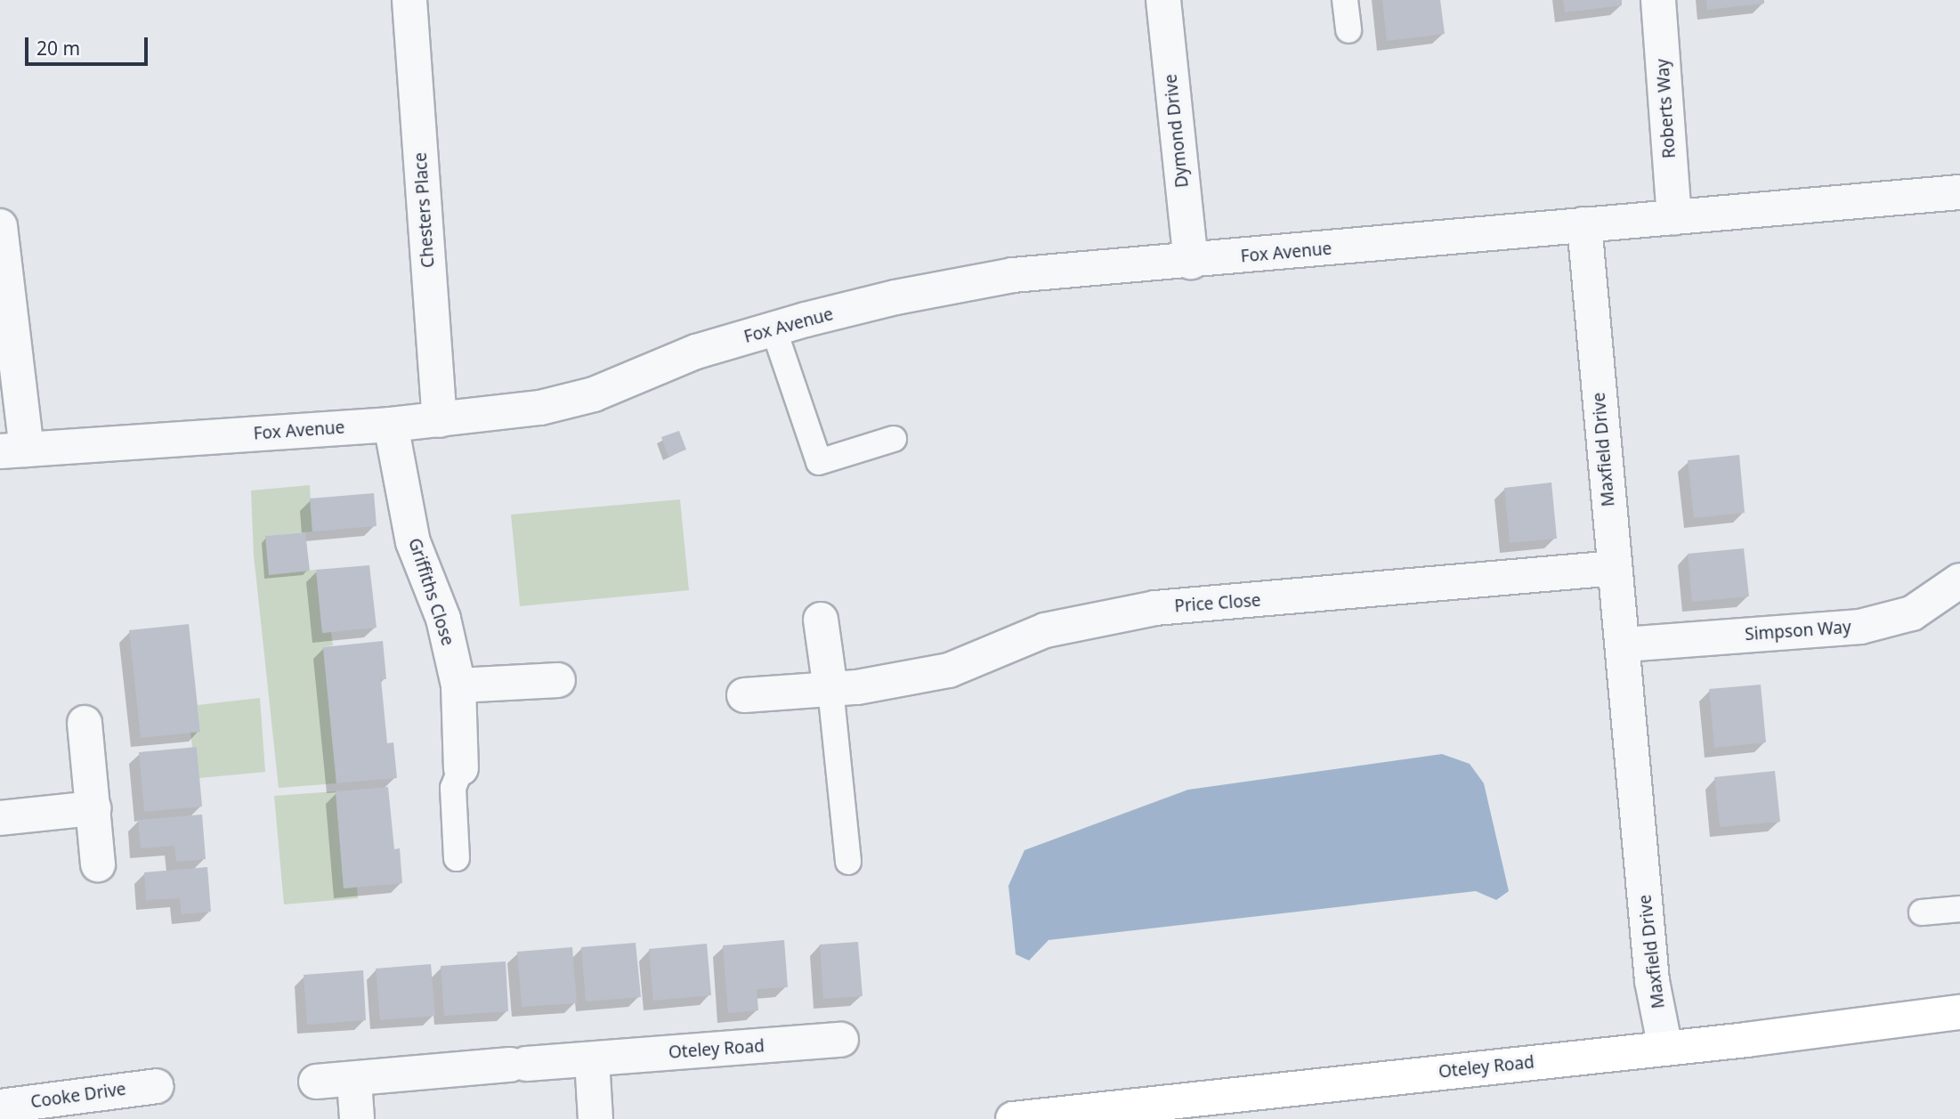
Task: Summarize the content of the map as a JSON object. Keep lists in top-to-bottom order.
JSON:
{
  "streets": {
    "main road": ["Oteley Road"],
    "street": [
      "Roberts Way",
      "Dymond Drive",
      "Chesters Place",
      "Fox Avenue",
      "Maxfield Drive",
      "Griffiths Close",
      "Price Close",
      "Simpson Way",
      "Cooke Drive"
    ]
  },
  "crossings": [
    ["Dymond Drive", "Fox Avenue"],
    ["Chesters Place", "Fox Avenue"],
    ["Fox Avenue", "Maxfield Drive"],
    ["Fox Avenue", "Griffiths Close"],
    ["Maxfield Drive", "Price Close"],
    ["Maxfield Drive", "Simpson Way"],
    ["Maxfield Drive", "Oteley Road"]
  ],
  "scale_bar": "20 m"
}
